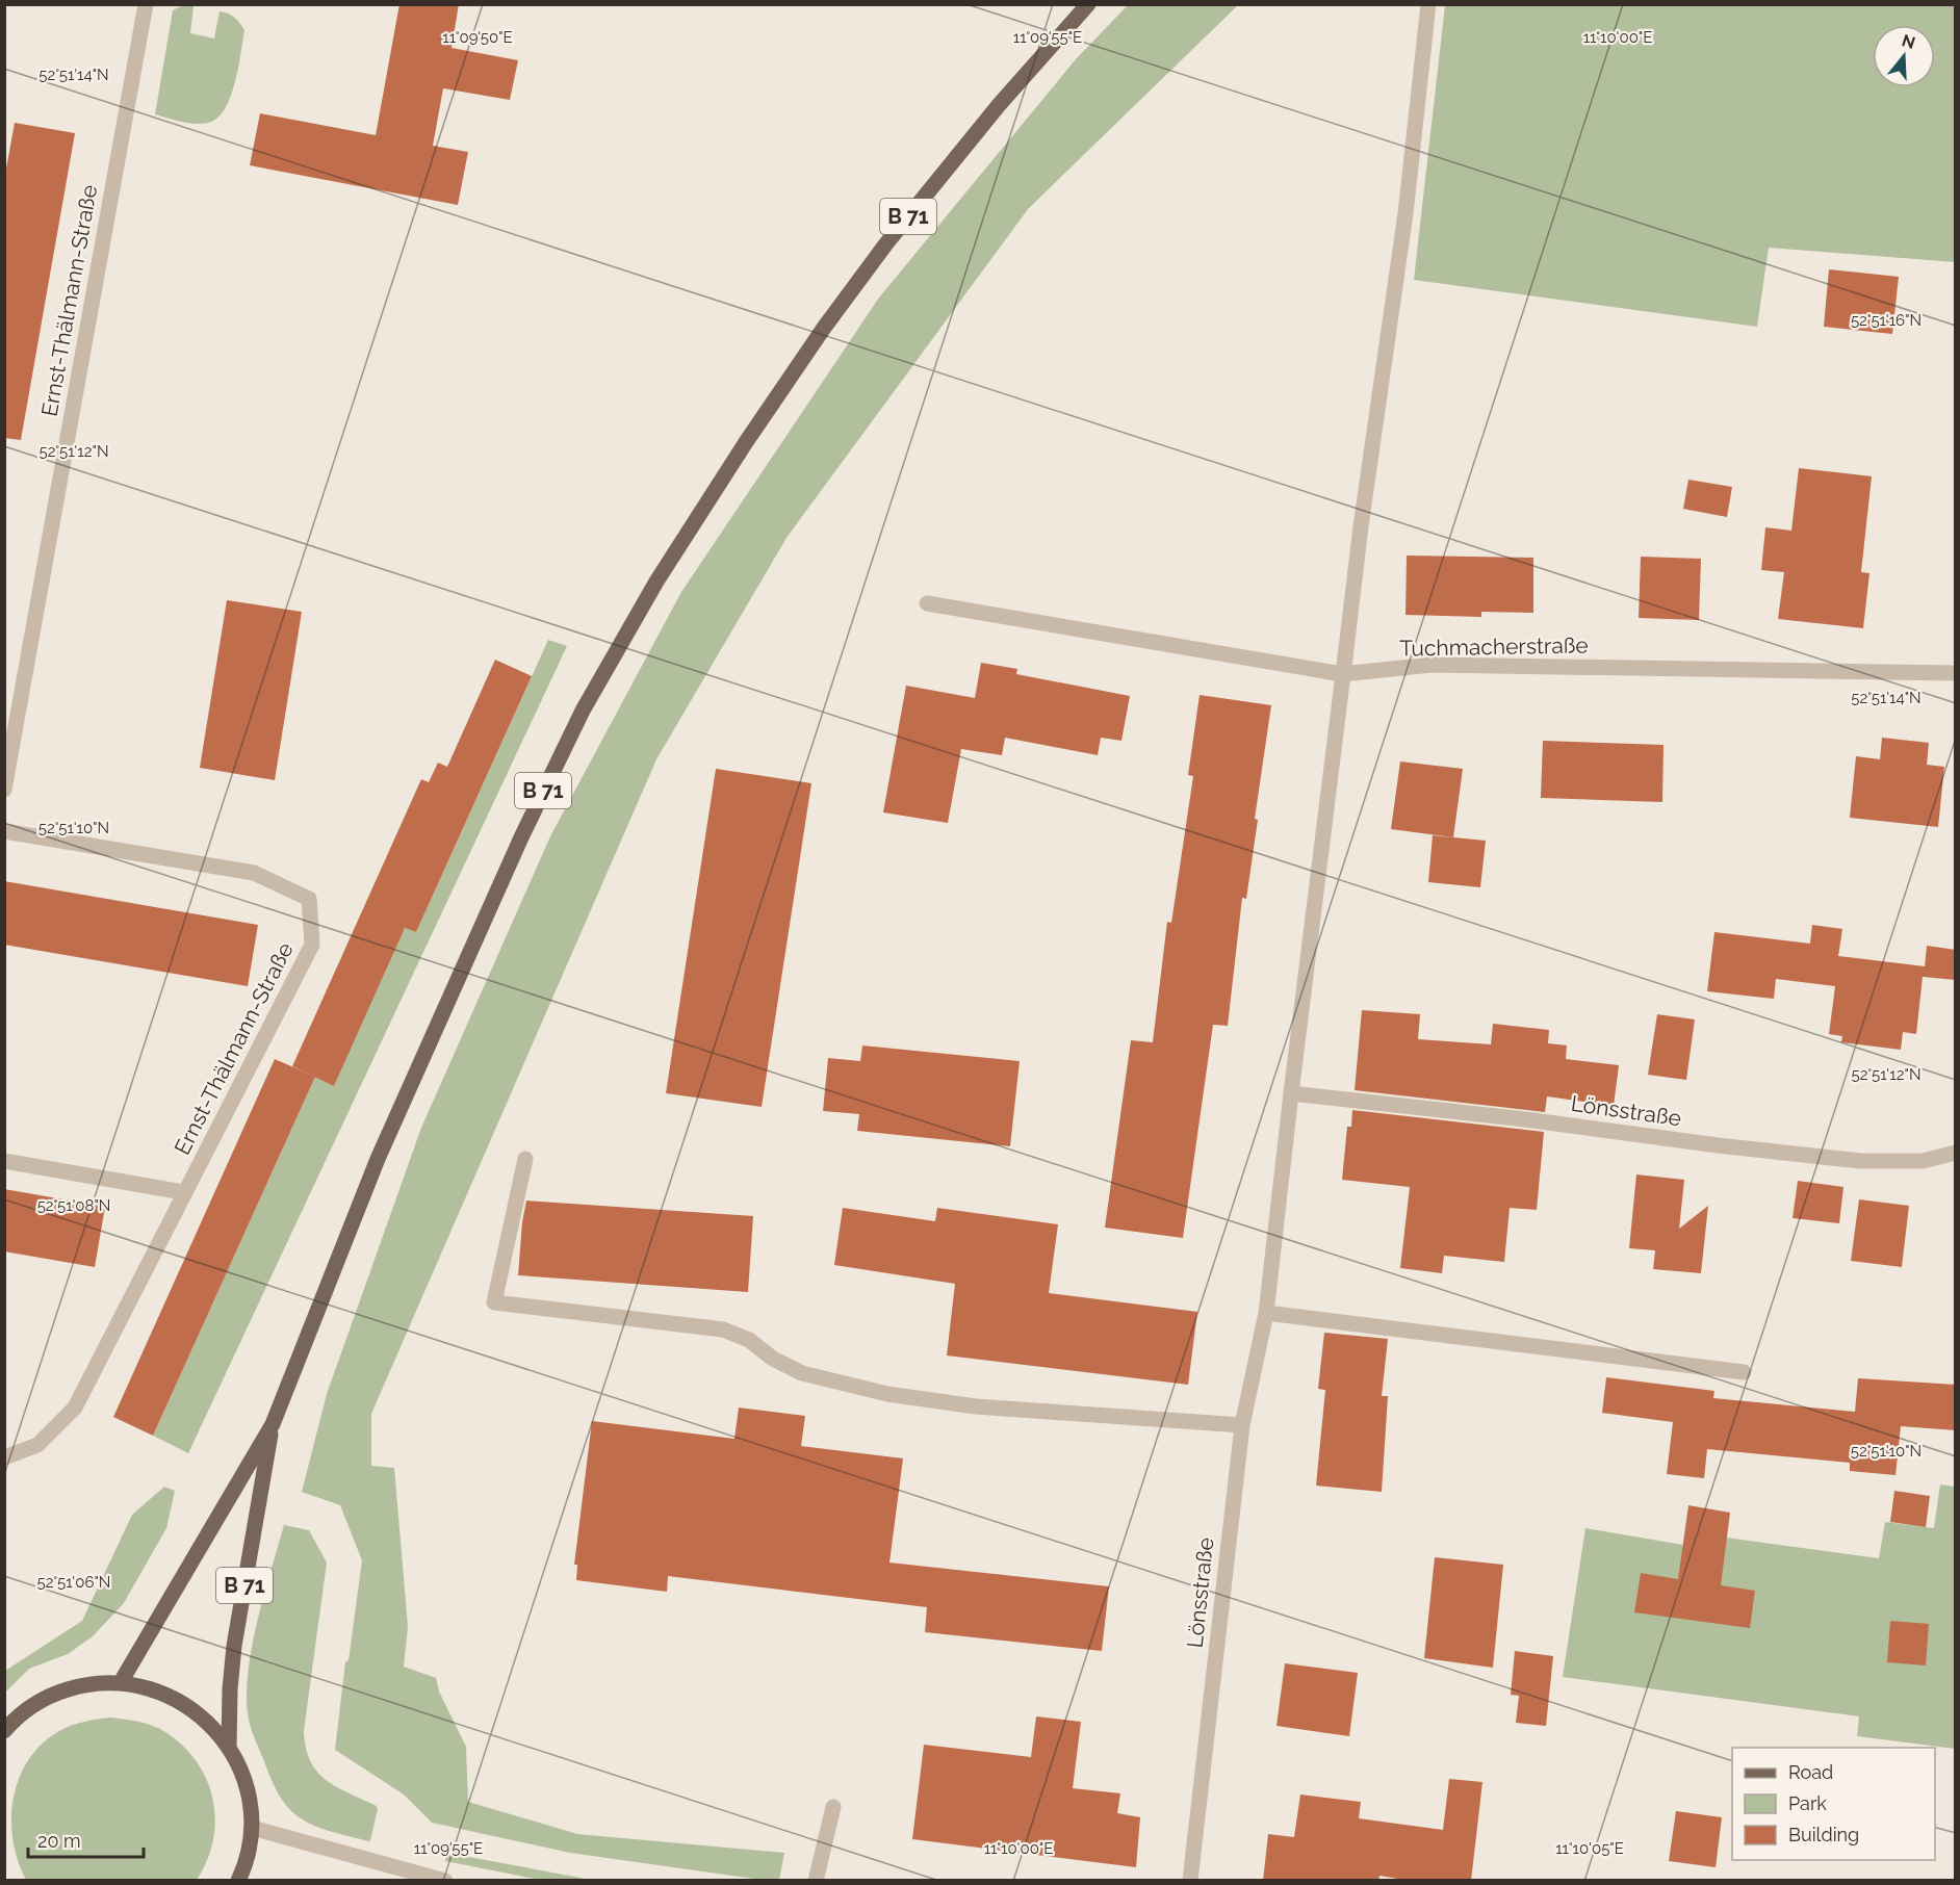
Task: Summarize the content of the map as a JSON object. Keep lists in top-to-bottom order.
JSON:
{
  "streets": {
    "main road": ["B 71"],
    "street": ["Ernst-Thälmann-Straße", "Tuchmacherstraße", "Lönsstraße"]
  },
  "crossings": [
    ["Tuchmacherstraße", "Lönsstraße"]
  ],
  "legend": ["Road", "Park", "Building"],
  "scale_bar": "20 m",
  "north": "top",
  "coordinates": [
    "11°09'50\"E",
    "11°09'55\"E",
    "11°10'00\"E",
    "52°51'14\"N",
    "52°51'16\"N",
    "52°51'12\"N",
    "52°51'10\"N",
    "52°51'08\"N",
    "52°51'06\"N",
    "11°10'05\"E"
  ]
}
